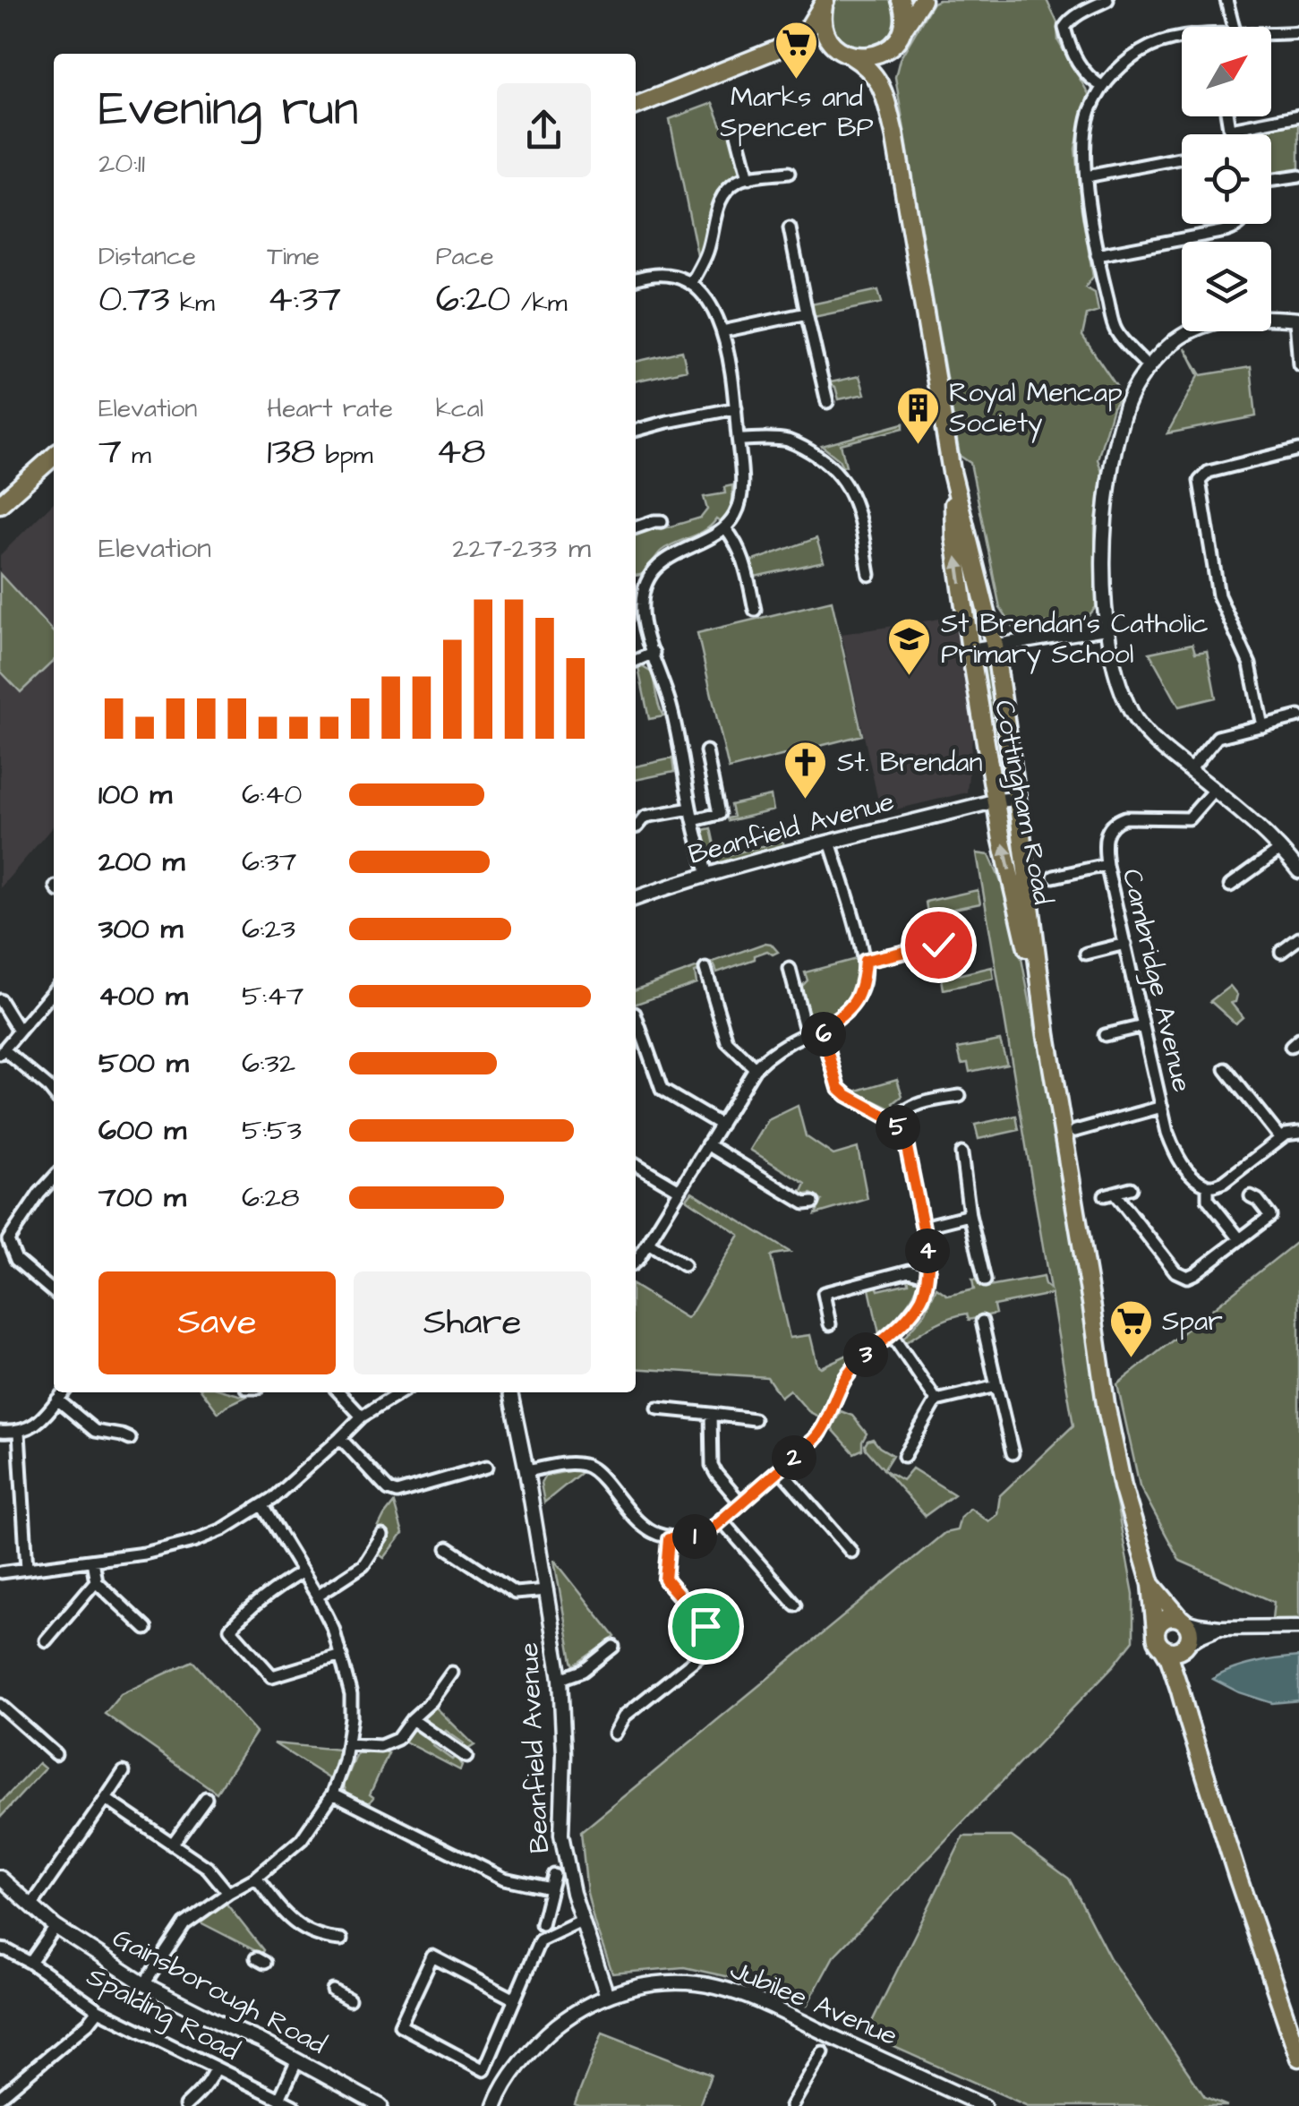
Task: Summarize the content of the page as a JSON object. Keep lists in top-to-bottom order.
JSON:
{
  "streets": {
    "highway": ["Cottingham Road"],
    "street": [
      "Beanfield Avenue",
      "Cambridge Avenue",
      "Gainsborough Road",
      "Jubilee Avenue",
      "Spalding Road"
    ]
  },
  "crossings": [
    ["Cottingham Road", "Beanfield Avenue"],
    ["Beanfield Avenue", "Jubilee Avenue"]
  ],
  "places": {
    "supermarket": ["Marks and Spencer BP", "Spar"],
    "building": ["Royal Mencap Society"],
    "school or university": ["St Brendan's Catholic Primary School"],
    "church": ["St. Brendan"]
  },
  "north": "top right",
  "page": {
    "heading": ["Evening run", "20:11"],
    "stats": [
      ["Distance", "0.73 km"],
      ["Time", "4:37"],
      ["Pace", "6:20 /km"],
      ["Elevation", "7 m"],
      ["Heart rate", "138 bpm"],
      ["kcal", "48"]
    ],
    "chart": ["Elevation", "227–233 m"],
    "list": [
      {
        "name": "100 m",
        "note": "6:40"
      },
      {
        "name": "200 m",
        "note": "6:37"
      },
      {
        "name": "300 m",
        "note": "6:23"
      },
      {
        "name": "400 m",
        "note": "5:47"
      },
      {
        "name": "500 m",
        "note": "6:32"
      },
      {
        "name": "600 m",
        "note": "5:53"
      },
      {
        "name": "700 m",
        "note": "6:28"
      }
    ],
    "pins": [
      "6",
      "5",
      "4",
      "3",
      "2",
      "1"
    ],
    "buttons": ["Save", "Share"]
  }
}
